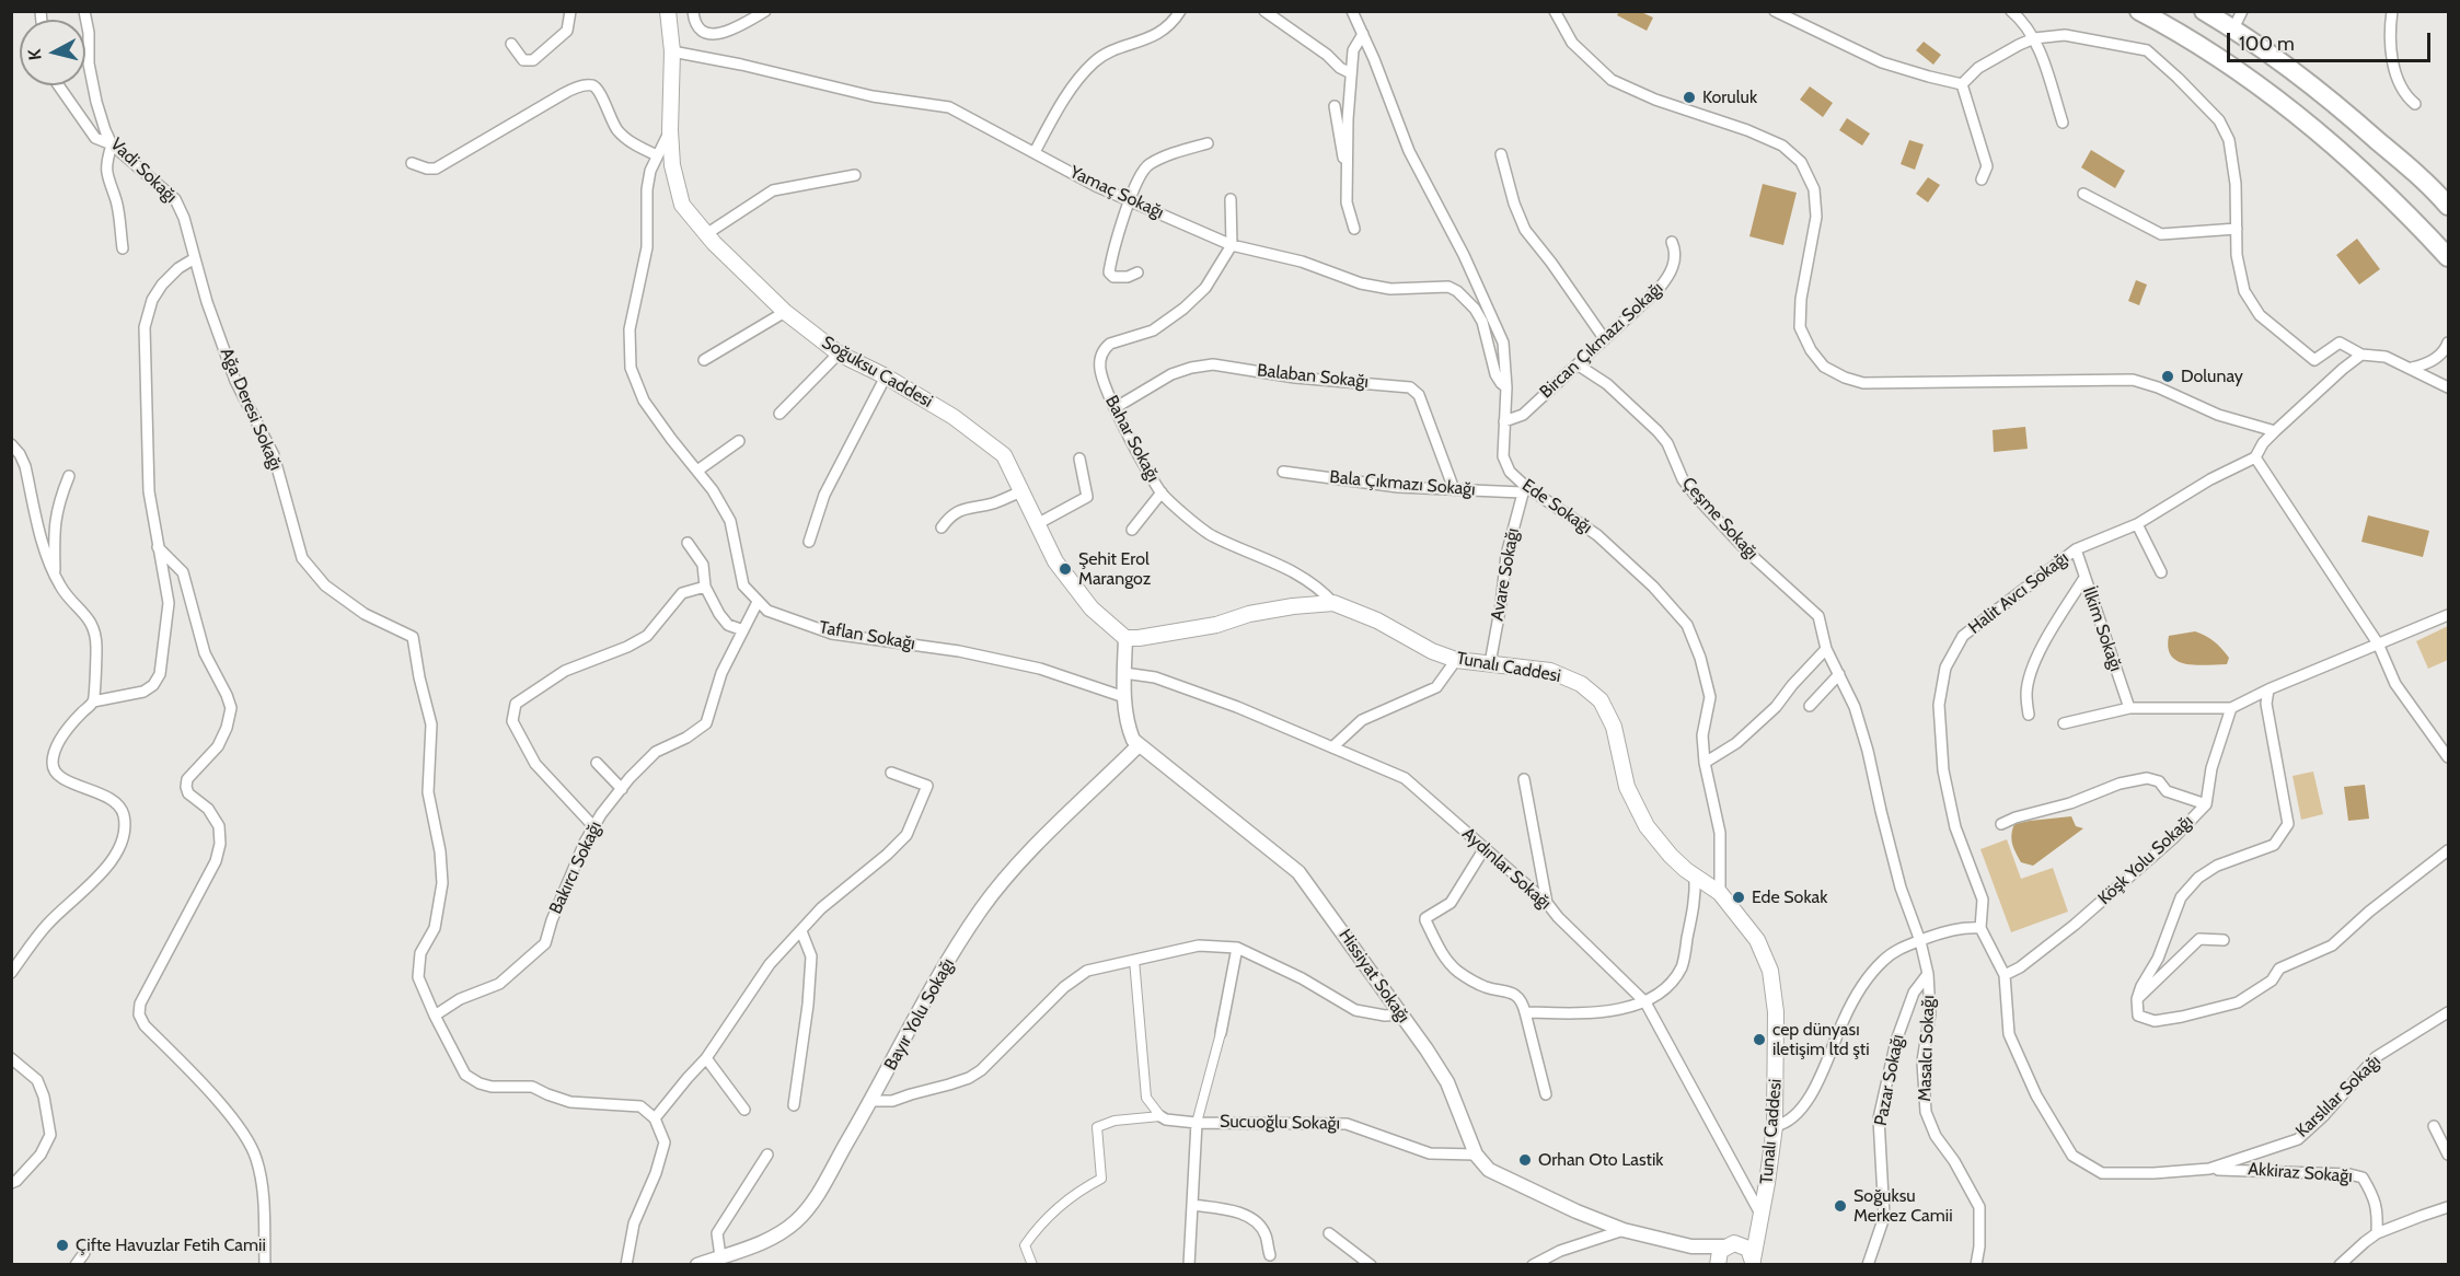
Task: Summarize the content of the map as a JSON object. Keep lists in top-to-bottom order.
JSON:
{
  "streets": {
    "main road": ["Soğuksu Caddesi", "Tunalı Caddesi"],
    "street": [
      "Vadi Sokağı",
      "Yamaç Sokağı",
      "Bircan Çıkmazı Sokağı",
      "Balaban Sokağı",
      "Ağa Deresi Sokağı",
      "Bahar Sokağı",
      "Bala Çıkmazı Sokağı",
      "Ede Sokağı",
      "Çeşme Sokağı",
      "Avare Sokağı",
      "Halit Avcı Sokağı",
      "İlkim Sokağı",
      "Taflan Sokağı",
      "Köşk Yolu Sokağı",
      "Bakırcı Sokağı",
      "Aydınlar Sokağı",
      "Hissiyat Sokağı",
      "Bayır Yolu Sokağı",
      "Masalcı Sokağı",
      "Pazar Sokağı",
      "Karslılar Sokağı",
      "Sucuoğlu Sokağı",
      "Akkiraz Sokağı"
    ]
  },
  "crossings": [
    ["Vadi Sokağı", "Ağa Deresi Sokağı"],
    ["Yamaç Sokağı", "Soğuksu Caddesi"],
    ["Yamaç Sokağı", "Bahar Sokağı"],
    ["Yamaç Sokağı", "Ede Sokağı"],
    ["Bircan Çıkmazı Sokağı", "Ede Sokağı"],
    ["Bircan Çıkmazı Sokağı", "Çeşme Sokağı"],
    ["Soğuksu Caddesi", "Tunalı Caddesi"],
    ["Soğuksu Caddesi", "Hissiyat Sokağı"],
    ["Balaban Sokağı", "Bahar Sokağı"],
    ["Balaban Sokağı", "Bala Çıkmazı Sokağı"],
    ["Ağa Deresi Sokağı", "Bakırcı Sokağı"],
    ["Bahar Sokağı", "Tunalı Caddesi"],
    ["Bala Çıkmazı Sokağı", "Ede Sokağı"],
    ["Bala Çıkmazı Sokağı", "Avare Sokağı"],
    ["Ede Sokağı", "Avare Sokağı"],
    ["Ede Sokağı", "Tunalı Caddesi"],
    ["Avare Sokağı", "Tunalı Caddesi"],
    ["Halit Avcı Sokağı", "İlkim Sokağı"],
    ["Halit Avcı Sokağı", "Karslılar Sokağı"],
    ["Taflan Sokağı", "Bakırcı Sokağı"],
    ["Taflan Sokağı", "Hissiyat Sokağı"],
    ["Tunalı Caddesi", "Aydınlar Sokağı"],
    ["Tunalı Caddesi", "Hissiyat Sokağı"],
    ["Köşk Yolu Sokağı", "Karslılar Sokağı"],
    ["Aydınlar Sokağı", "Hissiyat Sokağı"],
    ["Hissiyat Sokağı", "Bayır Yolu Sokağı"],
    ["Hissiyat Sokağı", "Sucuoğlu Sokağı"],
    ["Masalcı Sokağı", "Pazar Sokağı"],
    ["Karslılar Sokağı", "Akkiraz Sokağı"]
  ],
  "places": [
    "Koruluk",
    "Dolunay",
    "Şehit Erol Marangoz",
    "Ede Sokak",
    "cep dünyası iletişim ltd şti",
    "Orhan Oto Lastik",
    "Soğuksu Merkez Camii",
    "Çifte Havuzlar Fetih Camii"
  ],
  "scale_bar": "100 m",
  "north": "left"
}
